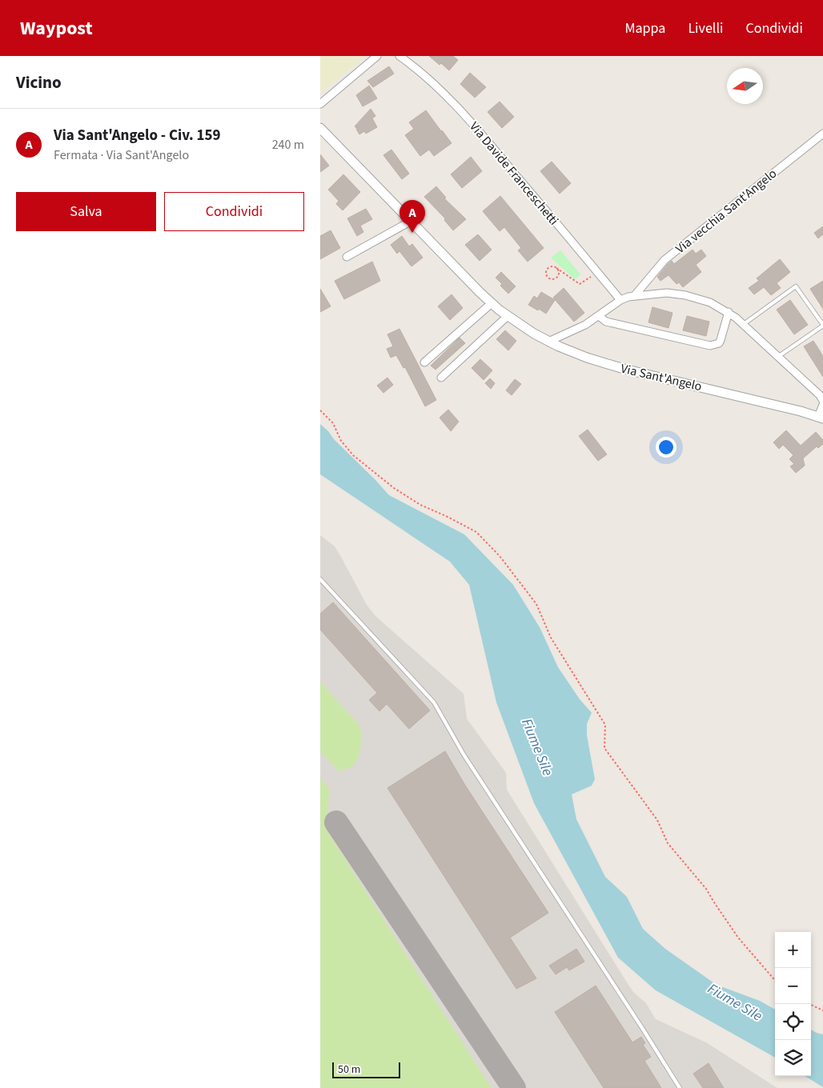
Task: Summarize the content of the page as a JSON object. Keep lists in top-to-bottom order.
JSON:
{
  "streets": {
    "street": ["Via Davide Franceschetti", "Via vecchia Sant'Angelo", "Via Sant'Angelo"]
  },
  "water": ["Fiume Sile"],
  "scale_bar": "50 m",
  "north": "left",
  "page": {
    "header": "Waypost",
    "nav": ["Mappa", "Livelli", "Condividi"],
    "heading": "Vicino",
    "list": [
      {
        "mark": "A",
        "name": "Via Sant'Angelo - Civ. 159",
        "note": "Fermata · Via Sant'Angelo",
        "value": "240 m"
      }
    ],
    "buttons": ["Salva", "Condividi"],
    "pins": "A",
    "map_buttons": ["+", "−"],
    "scale": "50 m"
  }
}
